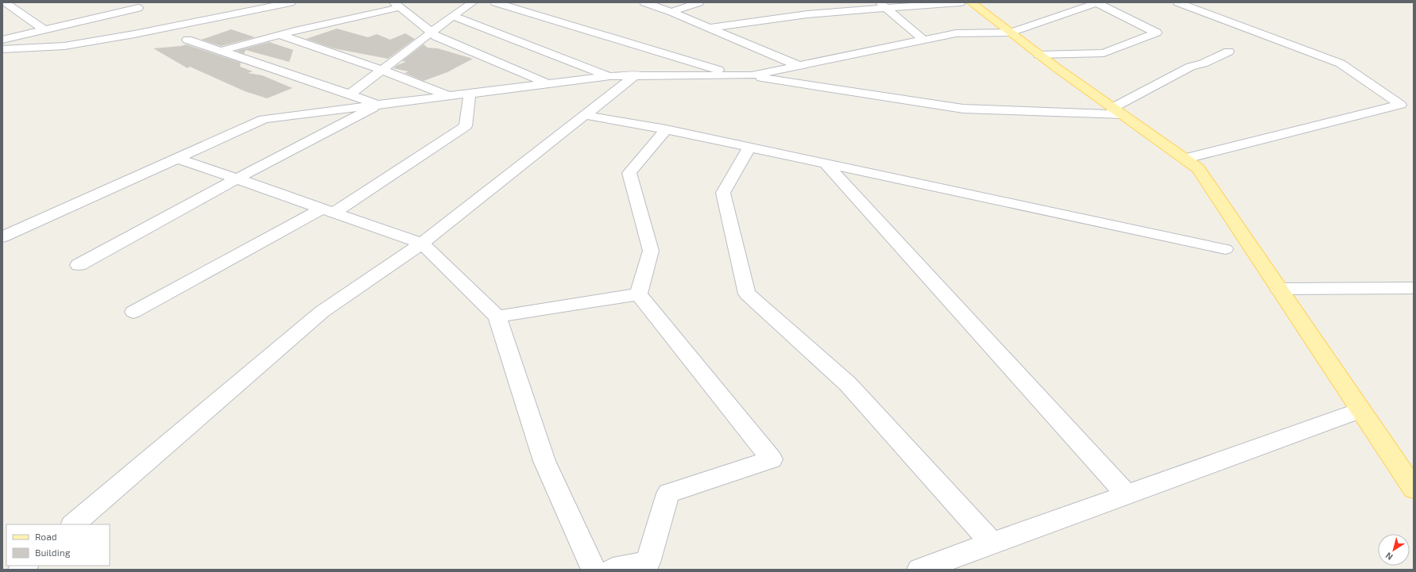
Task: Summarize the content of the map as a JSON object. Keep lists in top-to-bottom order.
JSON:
{
  "legend": ["Road", "Building"],
  "north": "bottom left"
}
